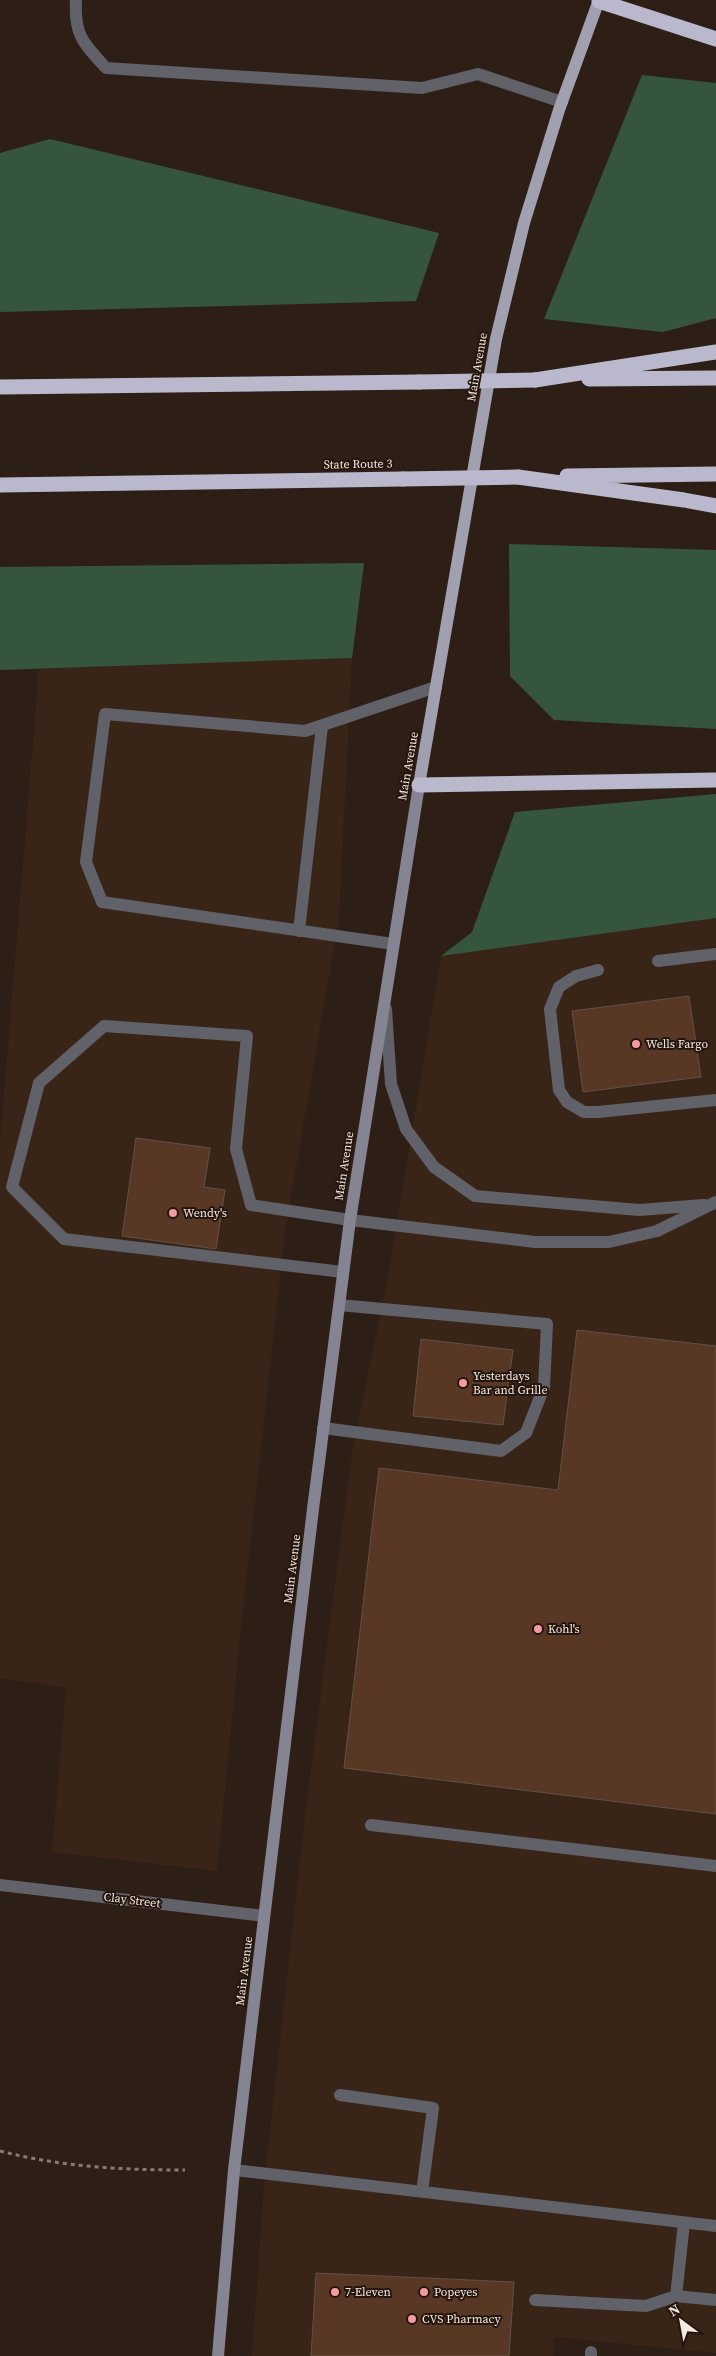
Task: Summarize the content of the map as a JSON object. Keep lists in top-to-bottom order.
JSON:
{
  "streets": {
    "highway": ["State Route 3"],
    "main road": ["Main Avenue"],
    "street": ["Clay Street"]
  },
  "crossings": [
    ["Main Avenue", "Clay Street"]
  ],
  "places": [
    "Wells Fargo",
    "Wendy's",
    "Yesterdays Bar and Grille",
    "Kohl's",
    "7-Eleven",
    "Popeyes",
    "CVS Pharmacy"
  ],
  "north": "top left"
}
